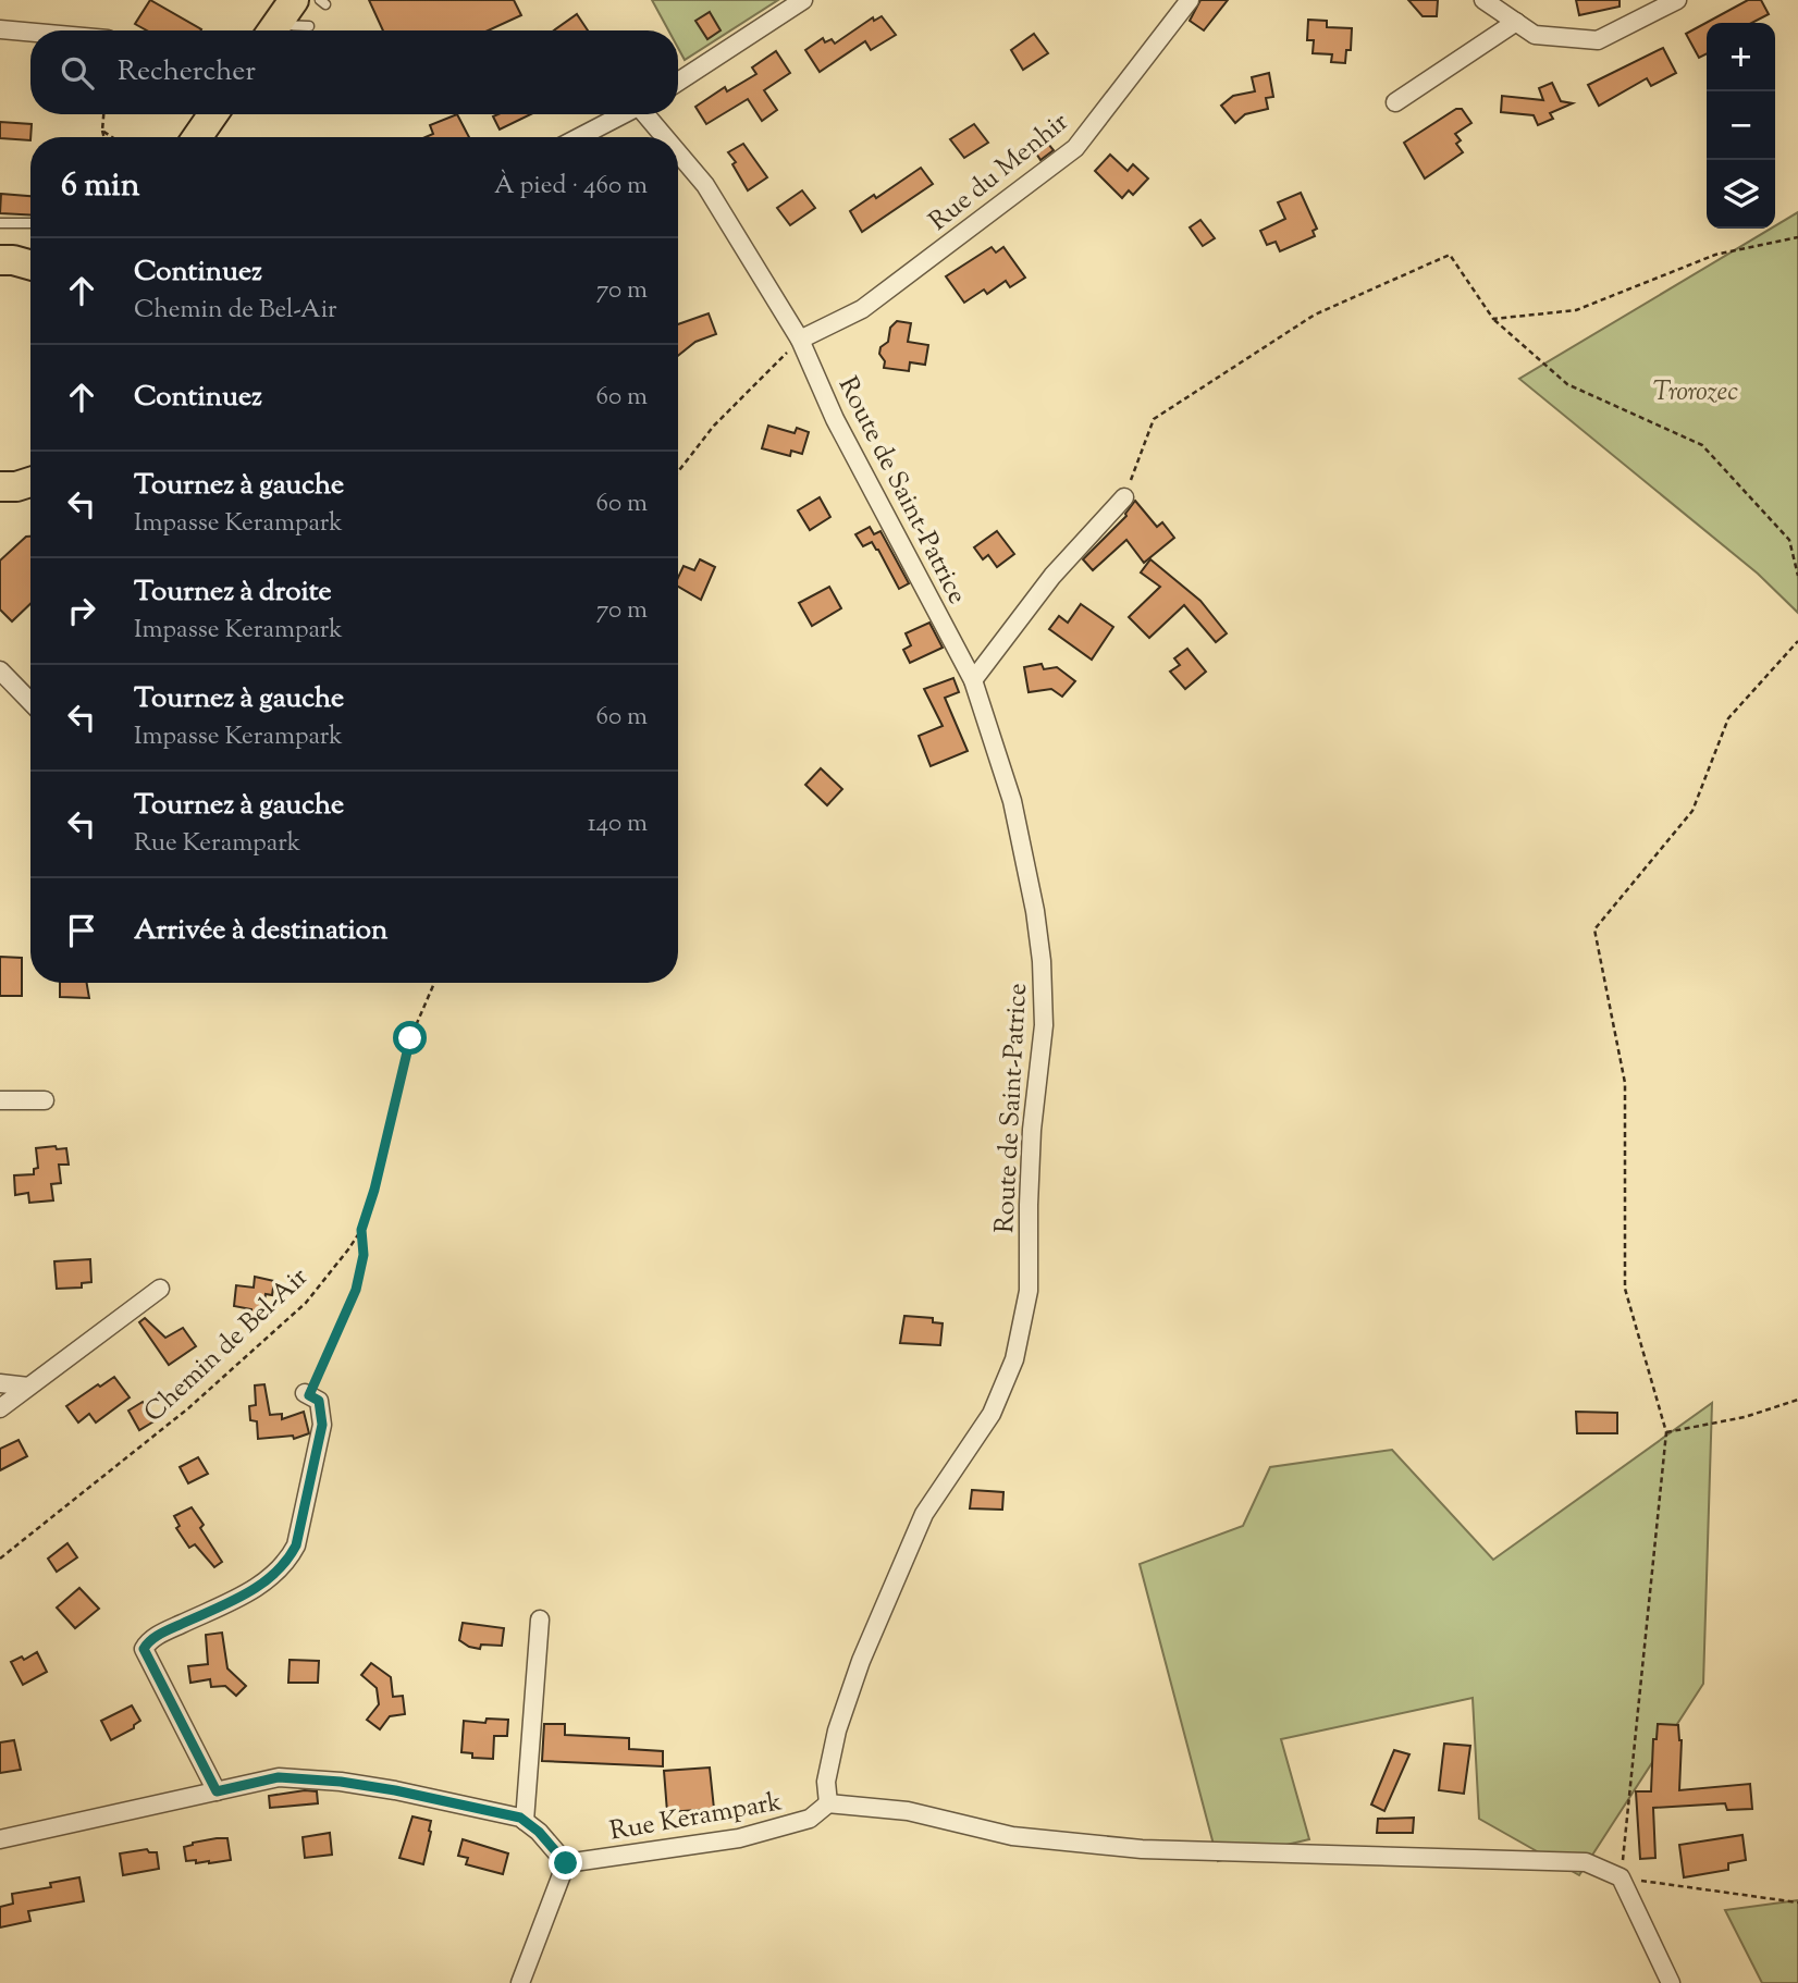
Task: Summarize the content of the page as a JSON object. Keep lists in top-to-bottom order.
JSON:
{
  "streets": {
    "street": ["Rue du Menhir", "Route de Saint-Patrice", "Rue Kerampark"],
    "path": ["Chemin de Bel-Air"]
  },
  "crossings": [
    ["Rue du Menhir", "Route de Saint-Patrice"],
    ["Route de Saint-Patrice", "Rue Kerampark"]
  ],
  "parks": ["Trorozec"],
  "page": {
    "map_buttons": ["+", "−"],
    "search": "Rechercher",
    "heading": ["6 min", "À pied · 460 m"],
    "list": [
      ["Continuez", "Chemin de Bel-Air", "70 m"],
      ["Continuez", "60 m"],
      ["Tournez à gauche", "Impasse Kerampark", "60 m"],
      ["Tournez à droite", "Impasse Kerampark", "70 m"],
      ["Tournez à gauche", "Impasse Kerampark", "60 m"],
      ["Tournez à gauche", "Rue Kerampark", "140 m"],
      "Arrivée à destination"
    ]
  }
}
